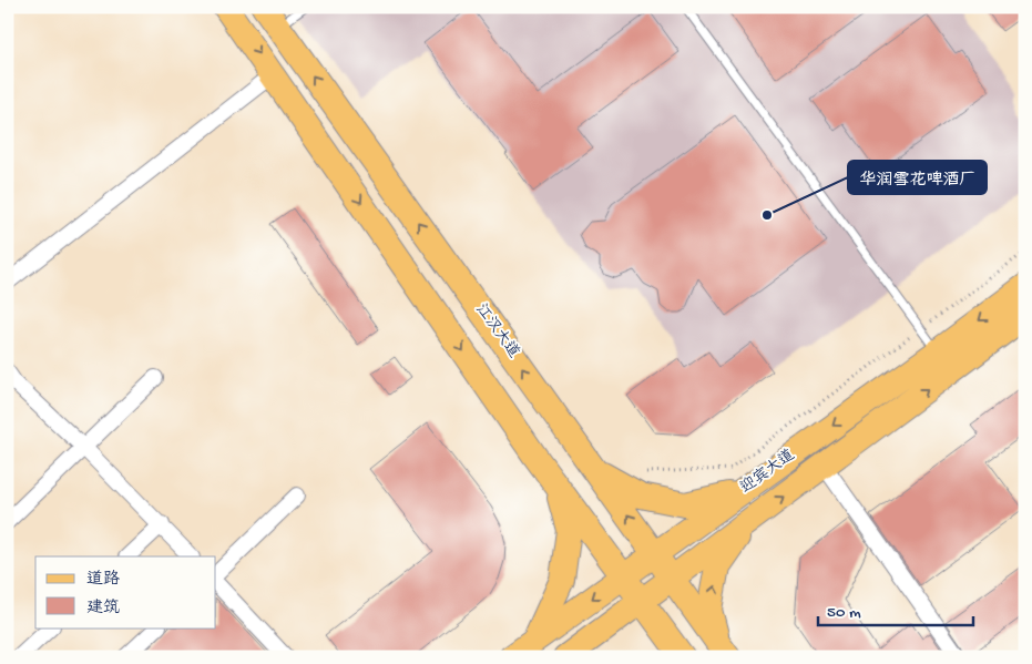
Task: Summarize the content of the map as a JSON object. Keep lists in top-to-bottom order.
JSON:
{
  "streets": {
    "main road": ["江汉大道", "迎宾大道"]
  },
  "crossings": [
    ["江汉大道", "迎宾大道"]
  ],
  "places": ["华润雪花啤酒厂"],
  "legend": ["道路", "建筑"],
  "scale_bar": "50 m"
}
